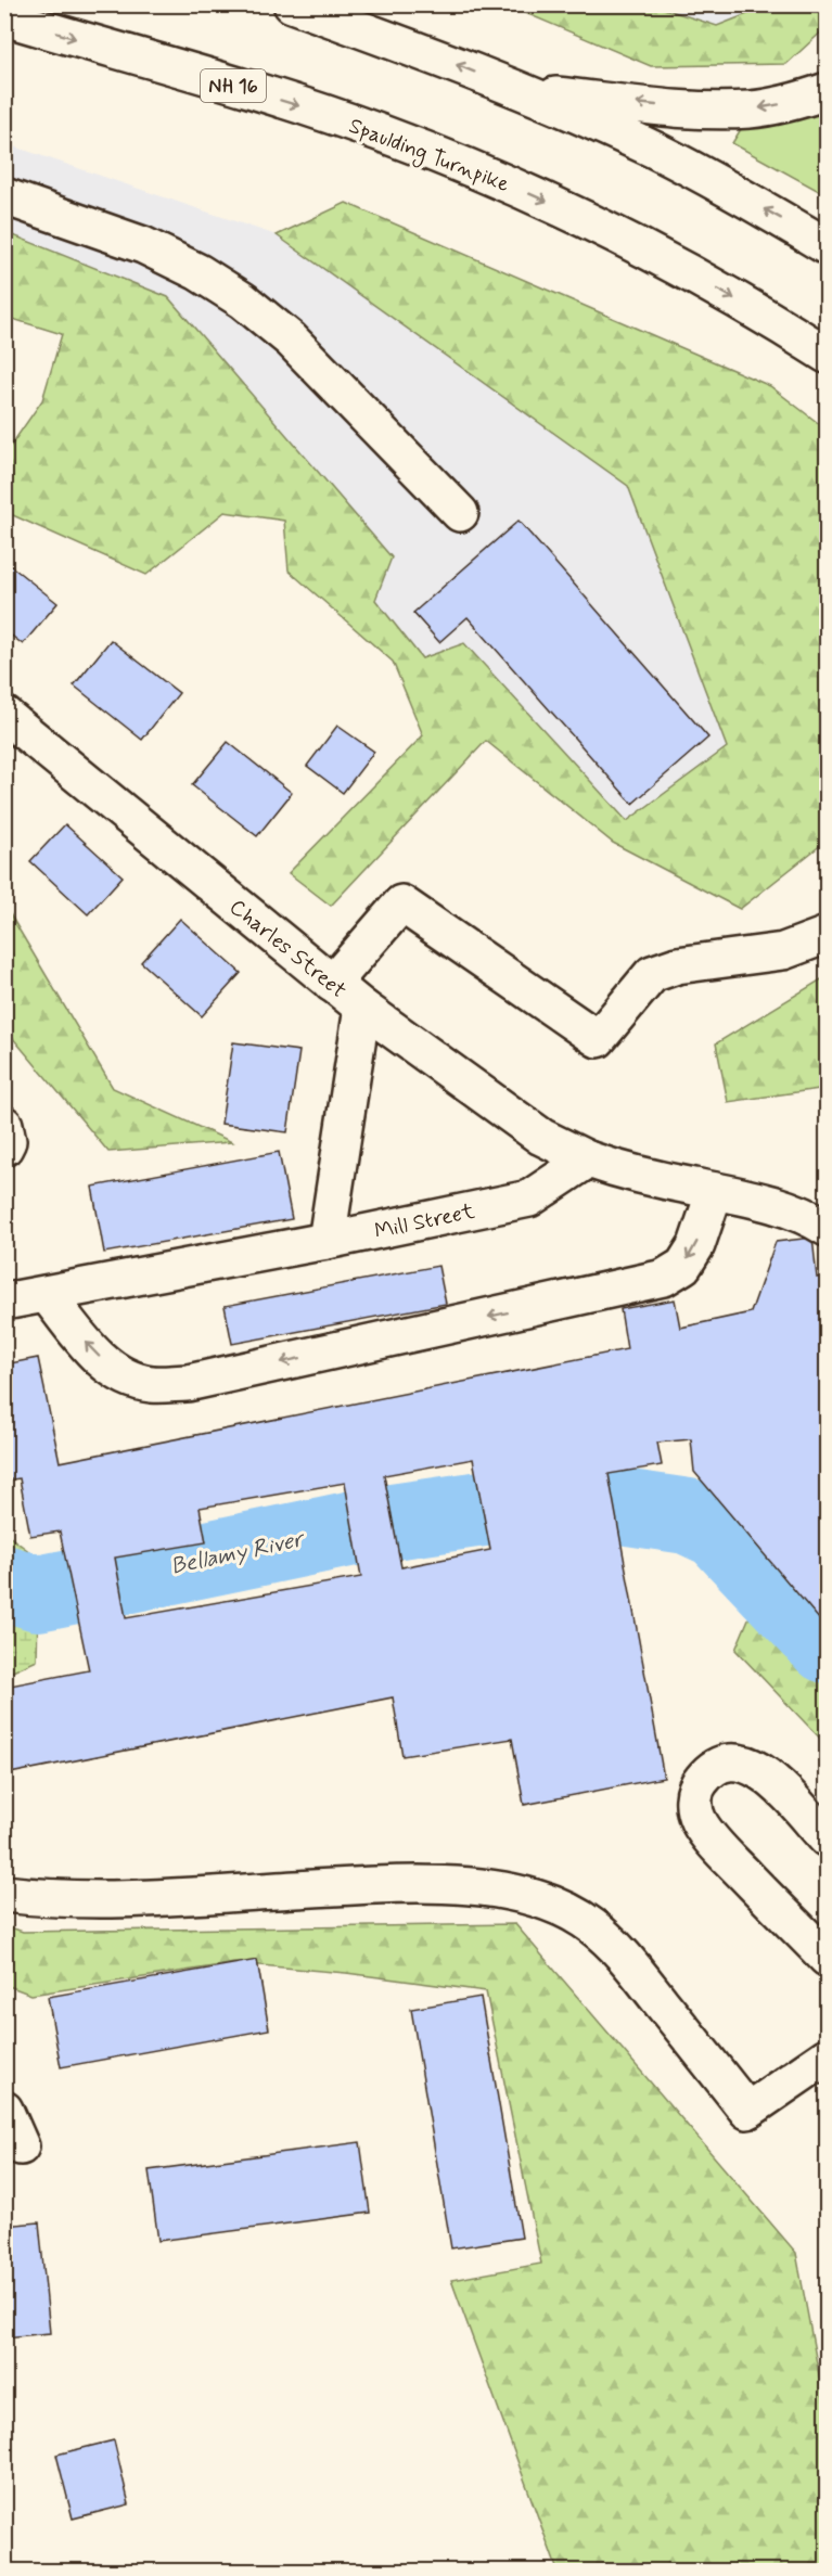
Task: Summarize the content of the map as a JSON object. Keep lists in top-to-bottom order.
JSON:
{
  "streets": {
    "main road": [
      "NH 16",
      "Spaulding Turnpike",
      "Charles Street",
      "Mill Street"
    ]
  },
  "crossings": [
    ["Charles Street", "Mill Street"]
  ],
  "water": ["Bellamy River"]
}
